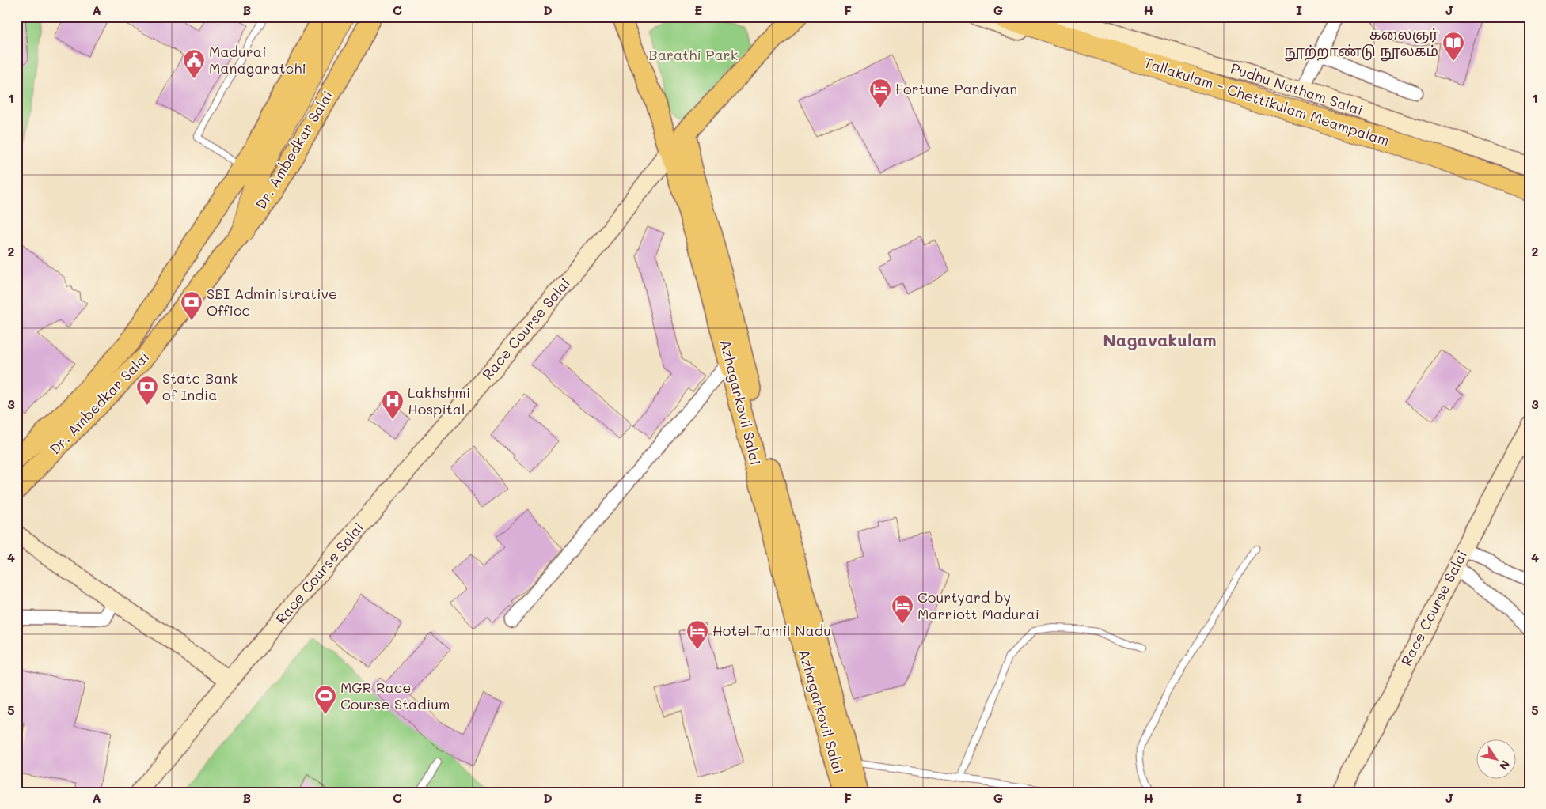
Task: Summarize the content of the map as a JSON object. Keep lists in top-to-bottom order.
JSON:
{
  "streets": {
    "highway": ["Tallakulam - Chettikulam Meampalam"],
    "main road": ["Dr. Ambedkar Salai", "Race Course Salai", "Azhagarkovil Salai"],
    "street": ["Pudhu Natham Salai"]
  },
  "crossings": [
    ["Race Course Salai", "Azhagarkovil Salai"]
  ],
  "districts": ["Nagavakulam"],
  "parks": ["Barathi Park"],
  "places": {
    "library": ["கலைஞர் நூற்றாண்டு நூலகம்"],
    "public building": ["Madurai Managaratchi"],
    "hotel": ["Fortune Pandiyan", "Courtyard by Marriott Madurai", "Hotel Tamil Nadu"],
    "bank": ["SBI Administrative Office", "State Bank of India"],
    "hospital": ["Lakhshmi Hospital"],
    "sports": ["MGR Race Course Stadium"]
  },
  "north": "bottom right",
  "grid": {
    "columns": [
      "A",
      "B",
      "C",
      "D",
      "E",
      "F",
      "G",
      "H",
      "I",
      "J"
    ],
    "rows": [
      "1",
      "2",
      "3",
      "4",
      "5"
    ]
  }
}
